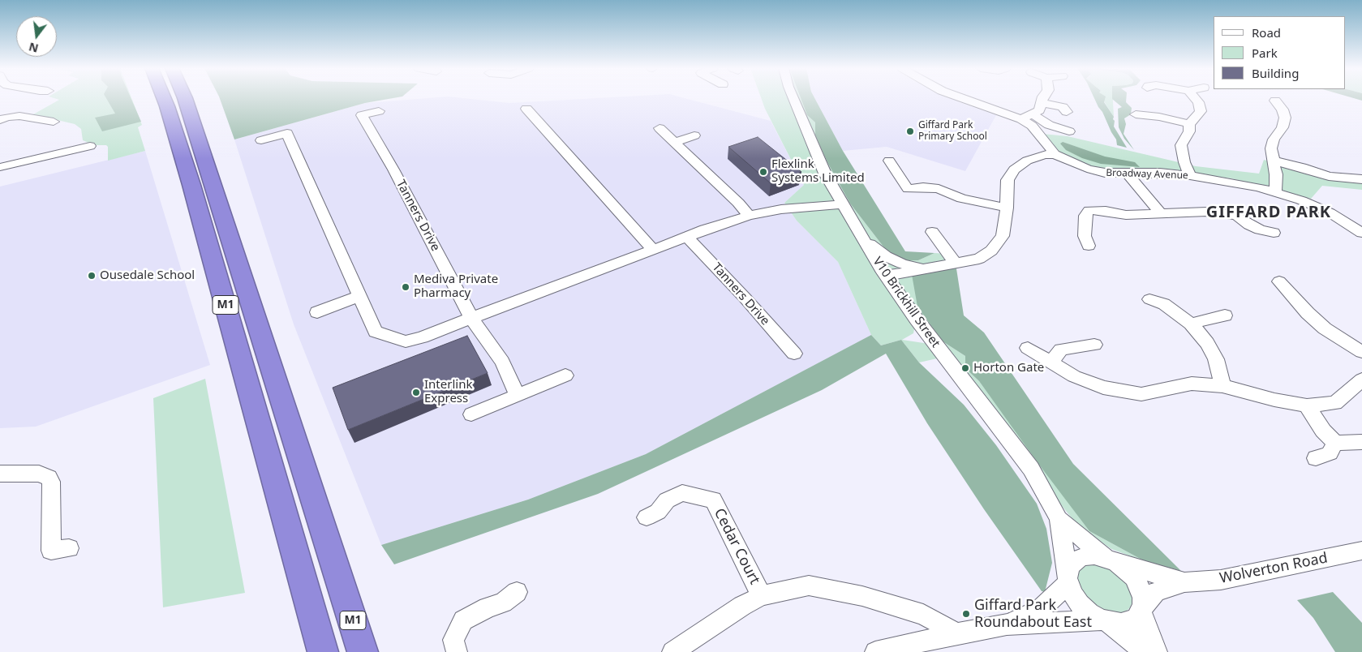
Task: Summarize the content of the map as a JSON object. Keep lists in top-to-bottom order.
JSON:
{
  "streets": {
    "highway": ["M1"],
    "street": [
      "Broadway Avenue",
      "Tanners Drive",
      "V10 Brickhill Street",
      "Cedar Court",
      "Wolverton Road"
    ]
  },
  "crossings": [
    ["V10 Brickhill Street", "Wolverton Road"]
  ],
  "districts": ["GIFFARD PARK"],
  "places": [
    "Giffard Park Primary School",
    "Flexlink Systems Limited",
    "Ousedale School",
    "Mediva Private Pharmacy",
    "Horton Gate",
    "Interlink Express",
    "Giffard Park Roundabout East"
  ],
  "legend": ["Road", "Park", "Building"],
  "north": "bottom"
}
